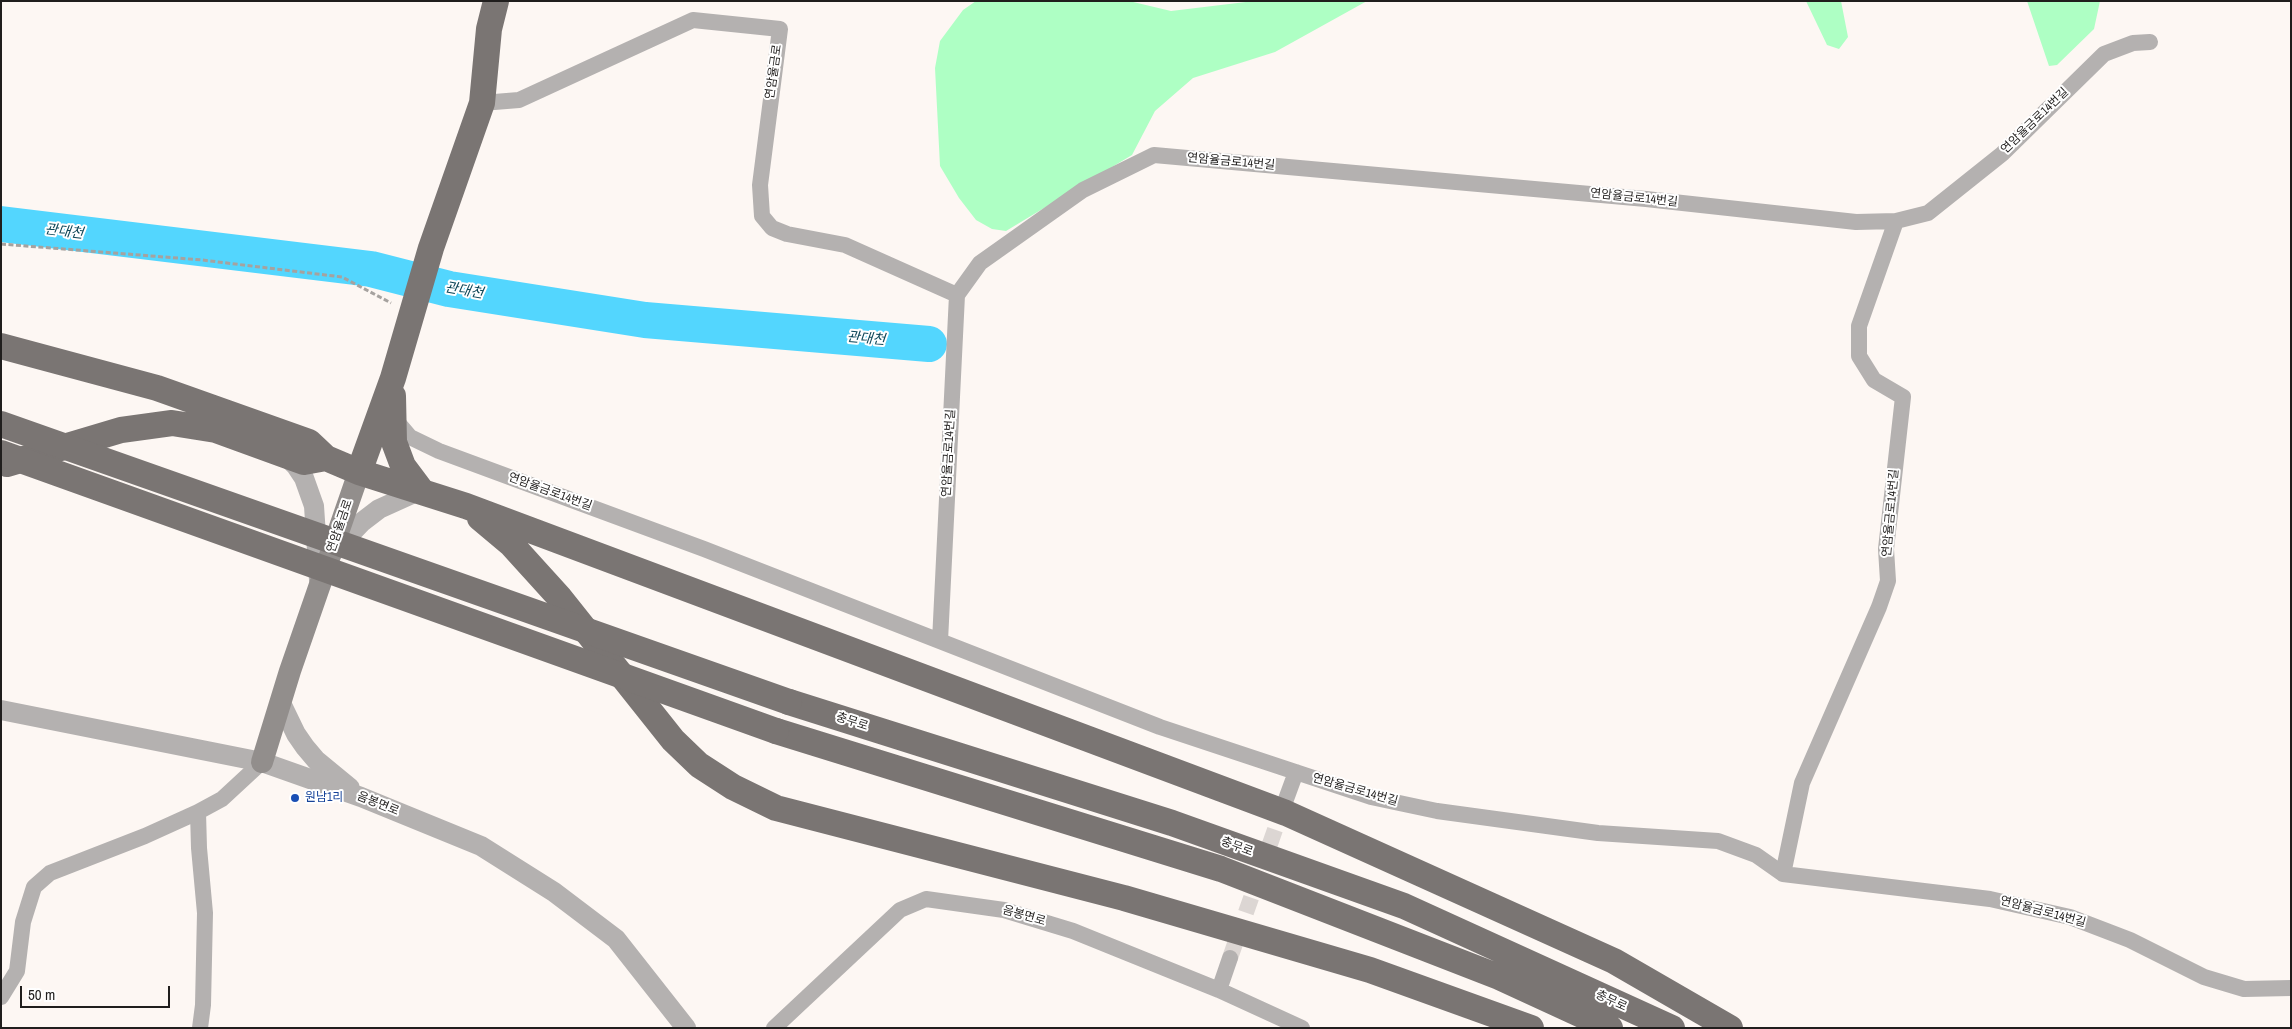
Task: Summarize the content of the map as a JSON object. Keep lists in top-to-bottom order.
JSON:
{
  "streets": {
    "main road": ["연암율금로", "충무로"],
    "street": ["연암율금로14번길", "음봉면로"]
  },
  "crossings": [
    ["연암율금로", "연암율금로14번길"],
    ["연암율금로", "음봉면로"]
  ],
  "water": ["관대천"],
  "places": ["원남1리"],
  "scale_bar": "50 m"
}
